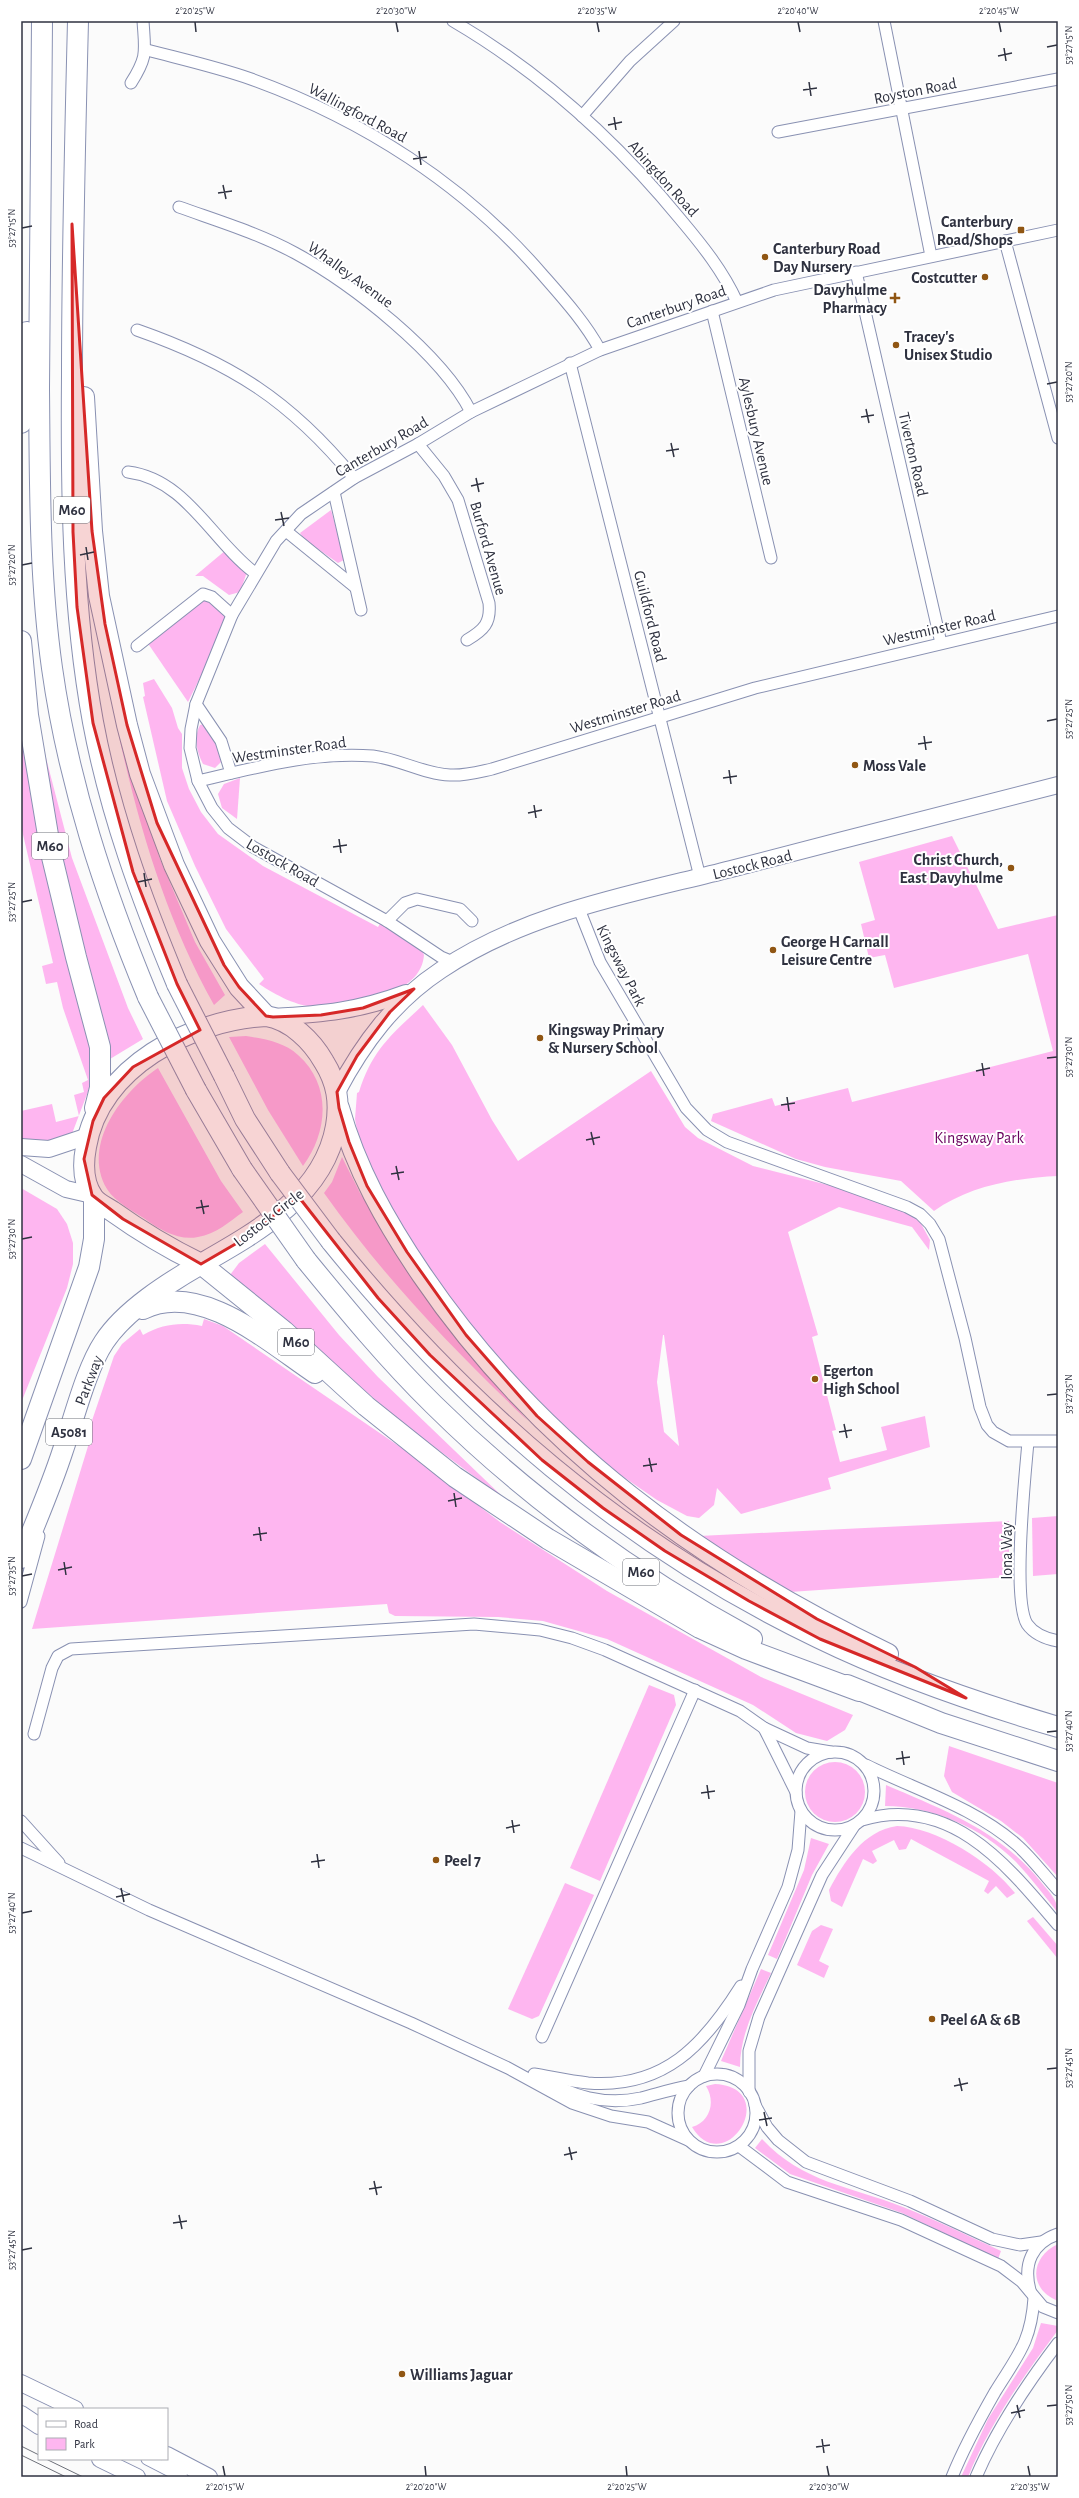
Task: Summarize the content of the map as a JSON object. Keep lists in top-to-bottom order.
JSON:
{
  "streets": {
    "highway": [
      "M60",
      "Lostock Circle",
      "Parkway",
      "A5081"
    ],
    "main road": ["Lostock Road"],
    "street": [
      "Royston Road",
      "Wallingford Road",
      "Abingdon Road",
      "Whalley Avenue",
      "Canterbury Road",
      "Aylesbury Avenue",
      "Tiverton Road",
      "Burford Avenue",
      "Guildford Road",
      "Westminster Road",
      "Kingsway Park",
      "Iona Way"
    ]
  },
  "crossings": [
    ["Wallingford Road", "Canterbury Road"],
    ["Abingdon Road", "Canterbury Road"],
    ["Whalley Avenue", "Canterbury Road"],
    ["Canterbury Road", "Aylesbury Avenue"],
    ["Canterbury Road", "Tiverton Road"],
    ["Canterbury Road", "Burford Avenue"],
    ["Canterbury Road", "Guildford Road"],
    ["Canterbury Road", "Westminster Road"],
    ["Canterbury Road", "Lostock Road"],
    ["Tiverton Road", "Westminster Road"],
    ["M60", "Lostock Road"],
    ["M60", "Lostock Circle"],
    ["M60", "Parkway"],
    ["Guildford Road", "Westminster Road"],
    ["Guildford Road", "Lostock Road"],
    ["Westminster Road", "Lostock Road"],
    ["Lostock Road", "Kingsway Park"],
    ["Lostock Road", "Lostock Circle"],
    ["Kingsway Park", "Iona Way"],
    ["Lostock Circle", "Parkway"]
  ],
  "parks": ["Kingsway Park"],
  "places": {
    "transit": ["Canterbury Road/Shops"],
    "other": [
      "Canterbury Road Day Nursery",
      "Costcutter",
      "Tracey's Unisex Studio",
      "Moss Vale",
      "Christ Church, East Davyhulme",
      "George H Carnall Leisure Centre",
      "Kingsway Primary & Nursery School",
      "Egerton High School",
      "Peel 7",
      "Peel 6A & 6B",
      "Williams Jaguar"
    ],
    "health": ["Davyhulme Pharmacy"]
  },
  "legend": ["Road", "Park"],
  "coordinates": [
    "2°20'25\"W",
    "2°20'30\"W",
    "2°20'35\"W",
    "2°20'40\"W",
    "2°20'45\"W",
    "53°27'15\"N",
    "53°27'20\"N",
    "53°27'25\"N",
    "53°27'30\"N",
    "53°27'35\"N",
    "53°27'40\"N",
    "53°27'45\"N",
    "53°27'50\"N",
    "2°20'15\"W",
    "2°20'20\"W"
  ]
}
